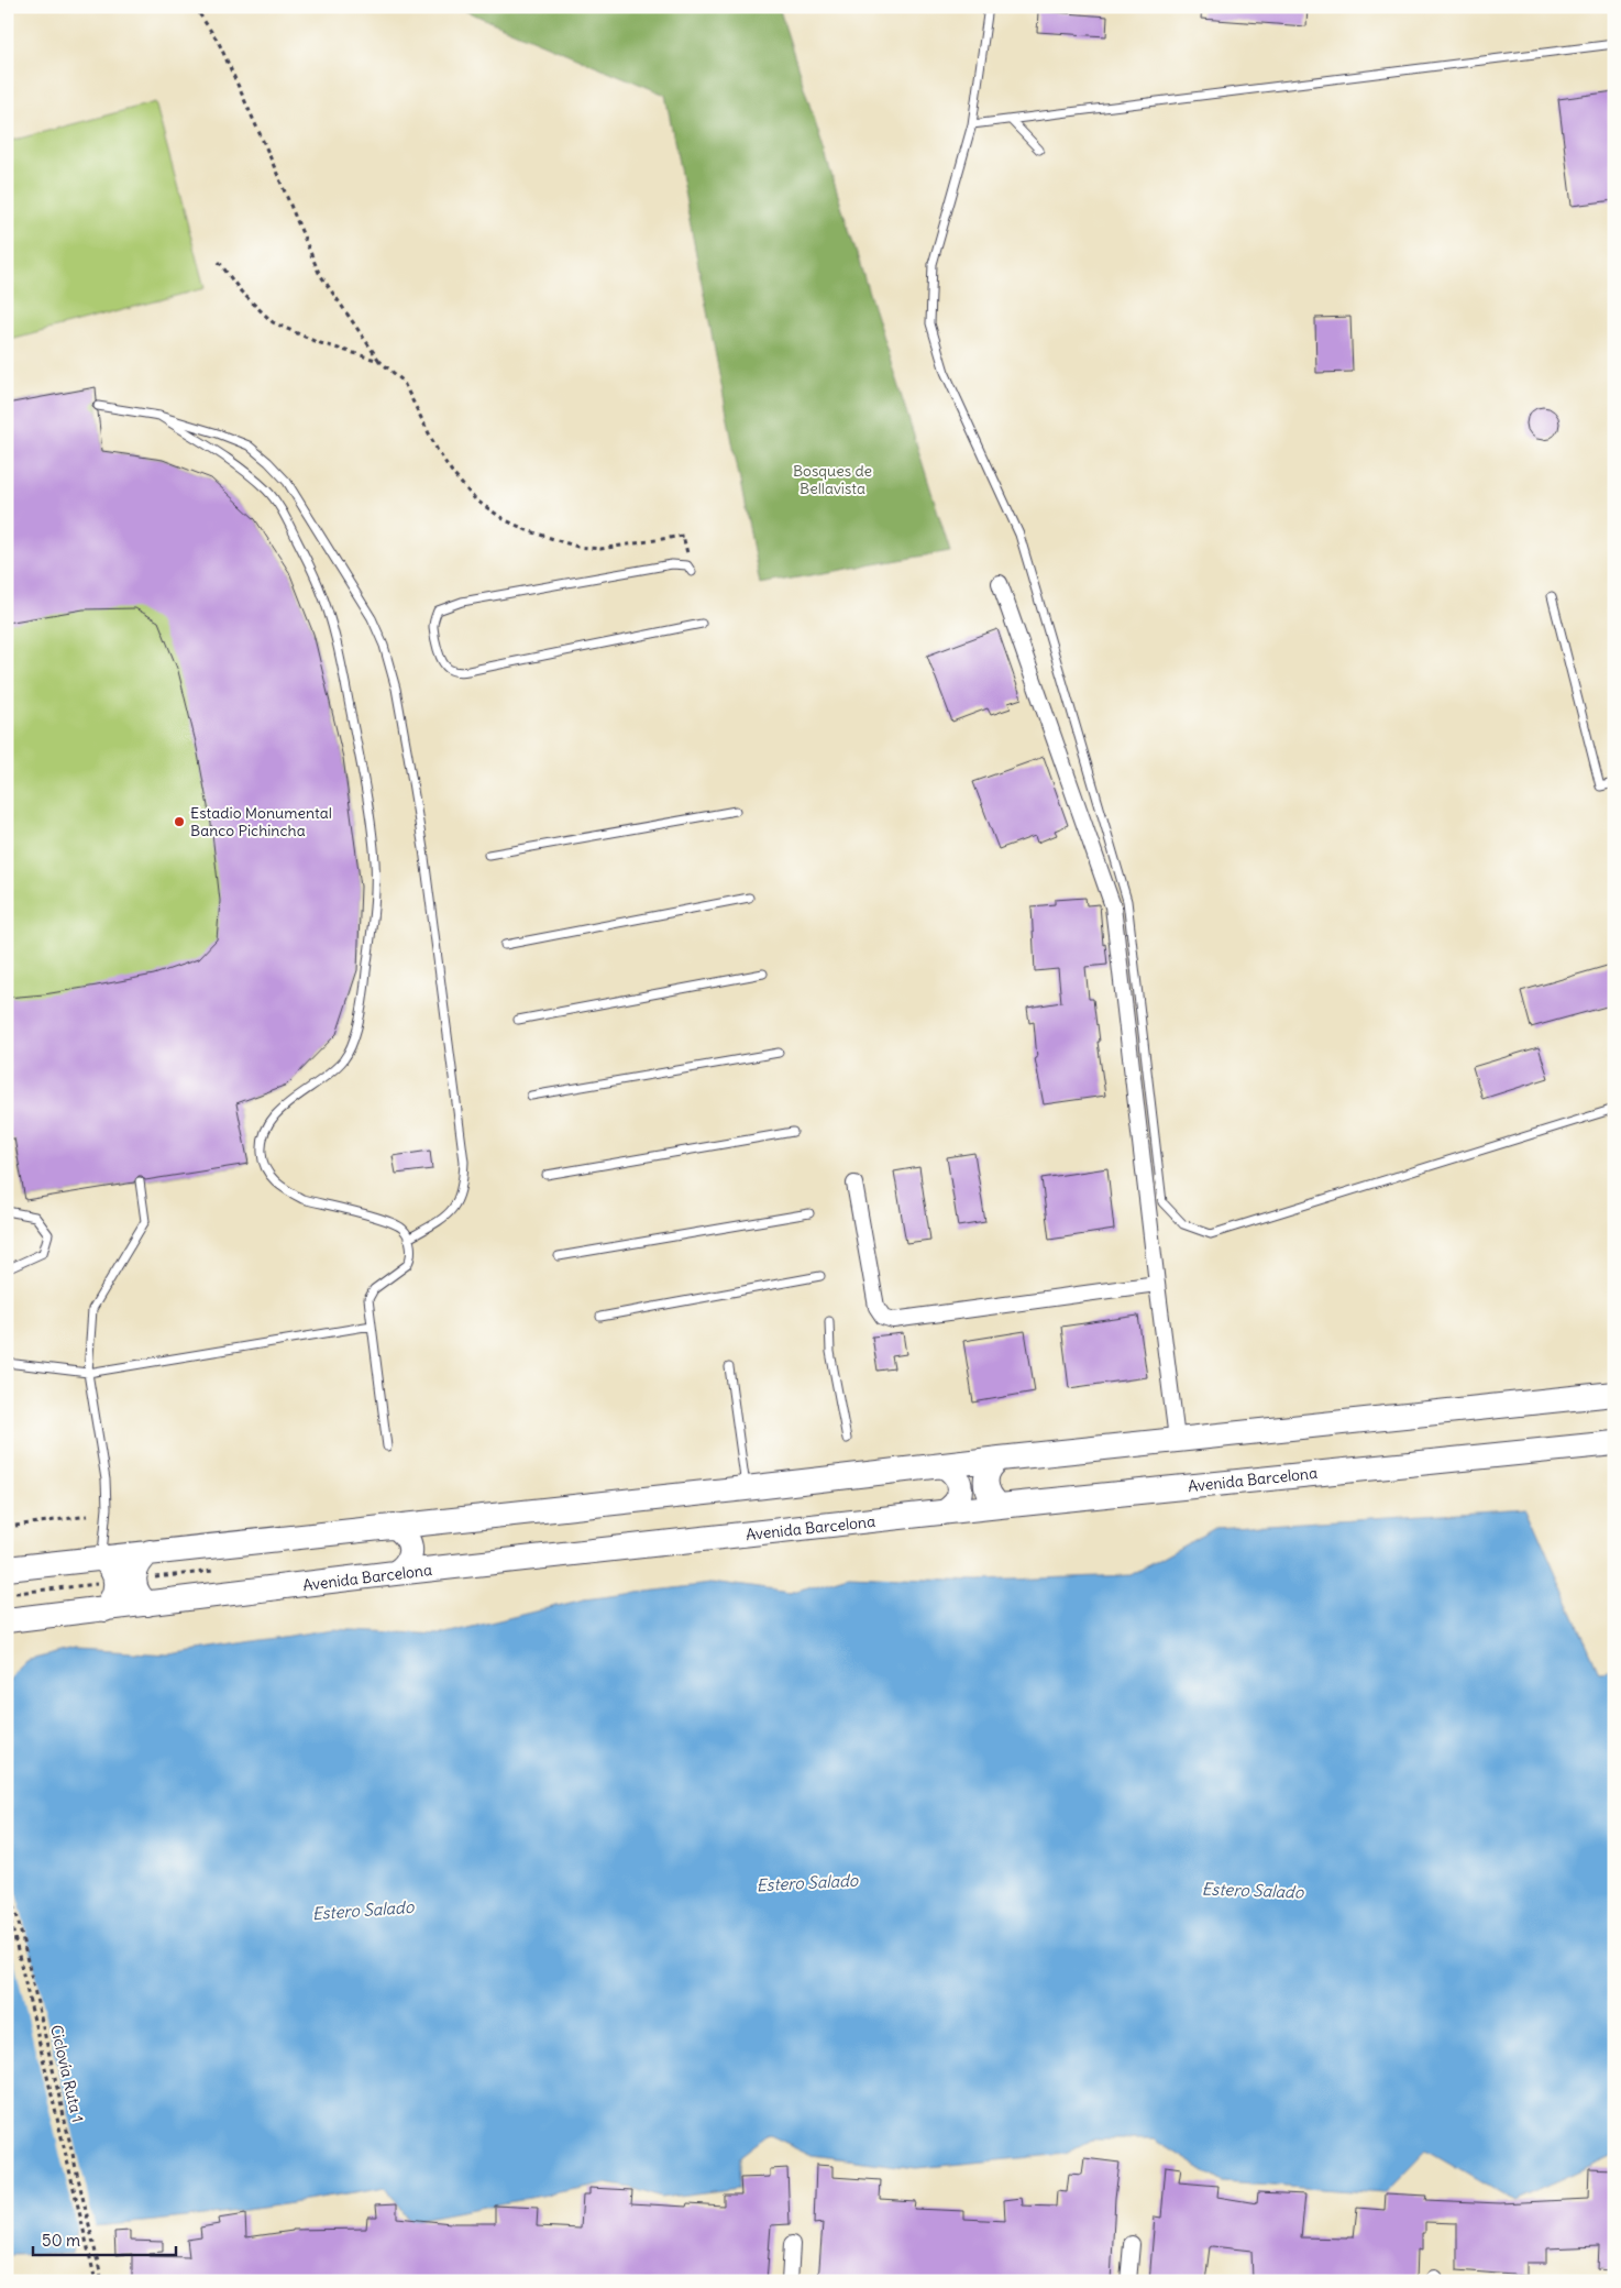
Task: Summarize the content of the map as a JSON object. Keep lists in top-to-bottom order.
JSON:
{
  "streets": {
    "main road": ["Avenida Barcelona"],
    "path": ["Ciclovía Ruta 1"]
  },
  "water": ["Estero Salado"],
  "parks": ["Bosques de Bellavista"],
  "places": ["Estadio Monumental Banco Pichincha"],
  "scale_bar": "50 m"
}
